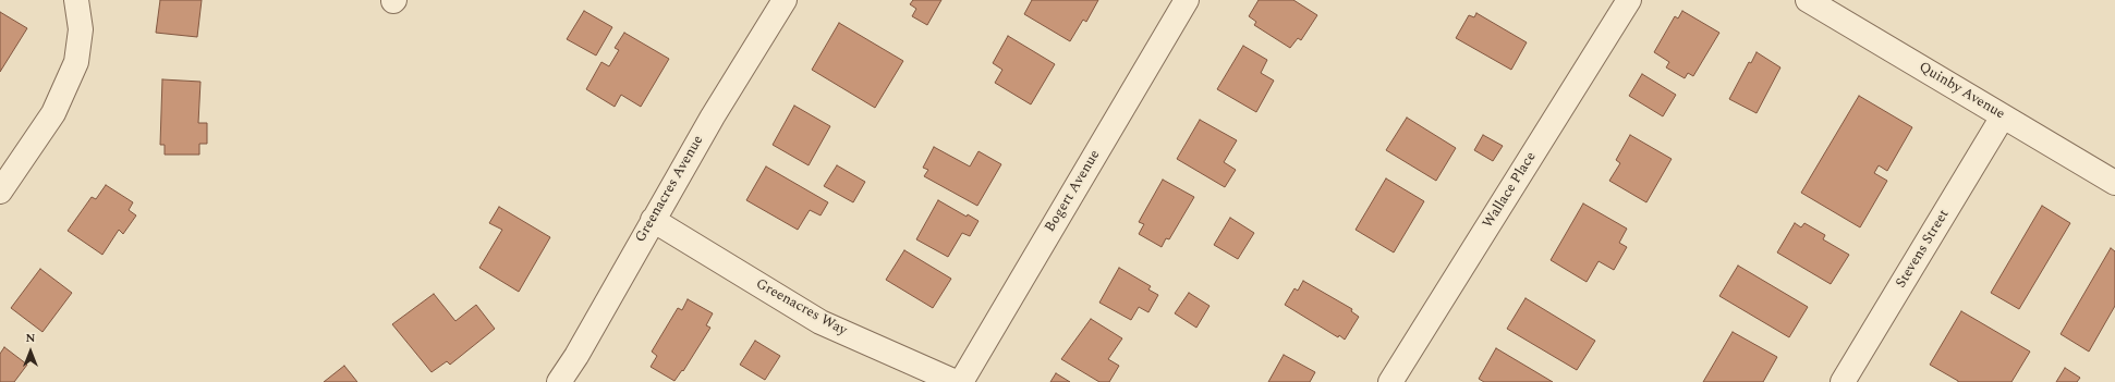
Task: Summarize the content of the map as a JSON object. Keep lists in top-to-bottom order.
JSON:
{
  "streets": {
    "street": [
      "Quinby Avenue",
      "Greenacres Avenue",
      "Wallace Place",
      "Bogert Avenue",
      "Stevens Street",
      "Greenacres Way"
    ]
  },
  "crossings": [
    ["Quinby Avenue", "Stevens Street"],
    ["Greenacres Avenue", "Greenacres Way"]
  ],
  "north": "top"
}
